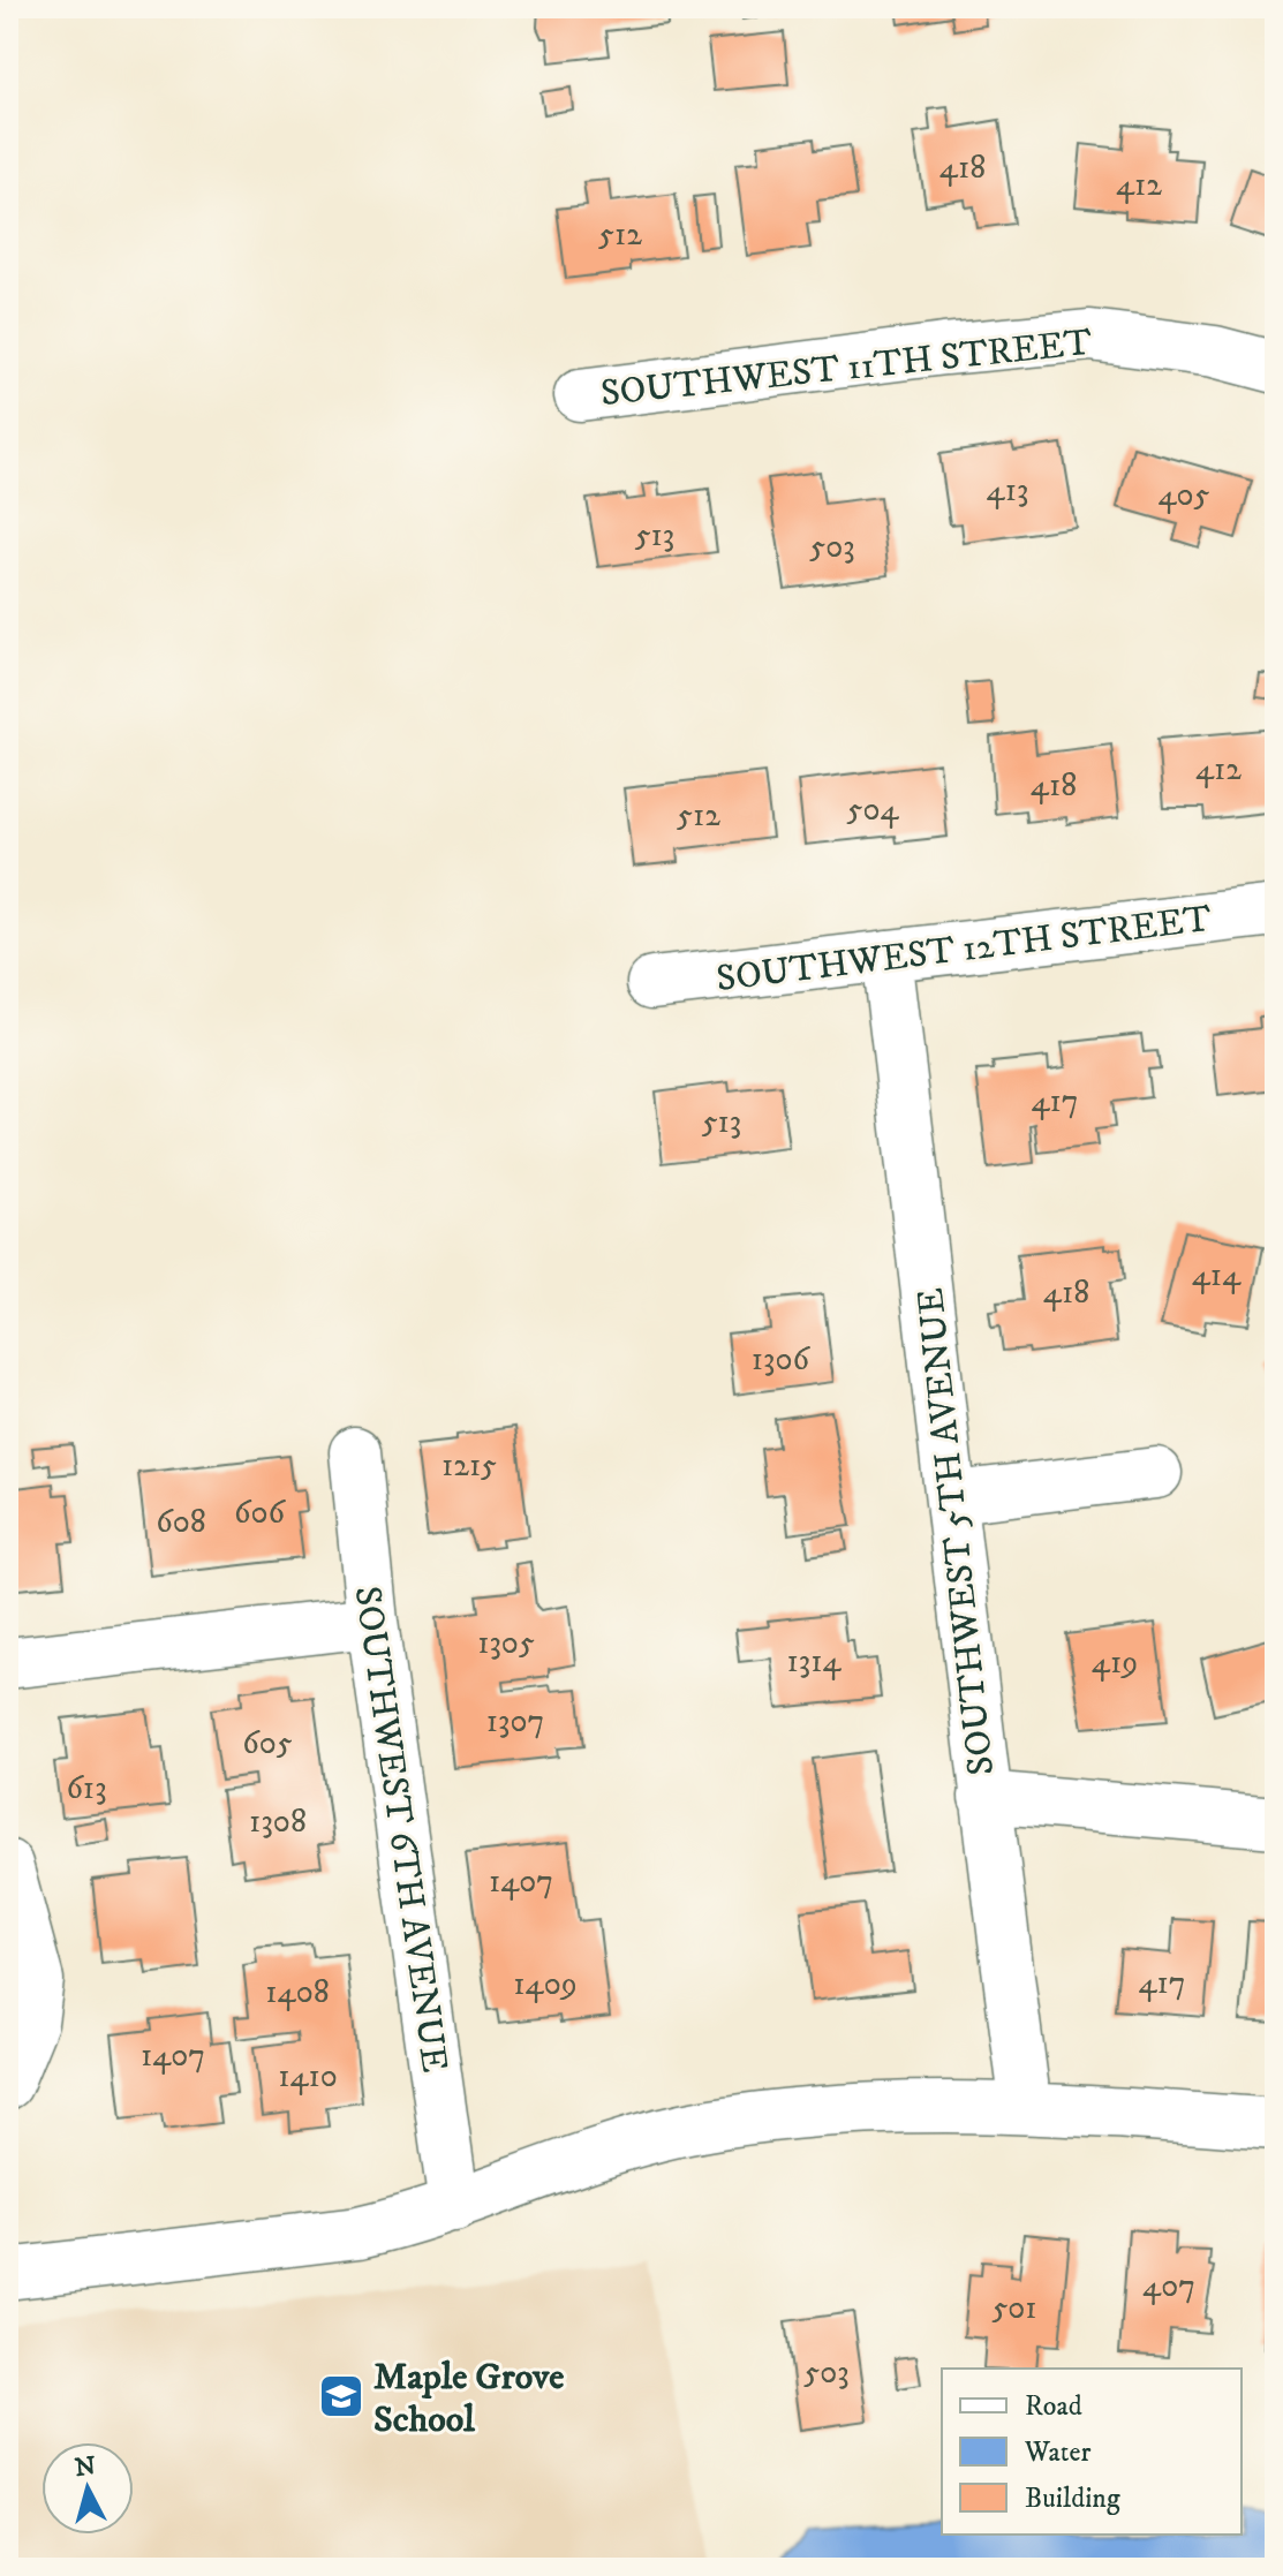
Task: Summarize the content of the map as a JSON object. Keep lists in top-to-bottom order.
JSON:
{
  "streets": {
    "street": [
      "SOUTHWEST 11TH STREET",
      "SOUTHWEST 12TH STREET",
      "SOUTHWEST 5TH AVENUE",
      "SOUTHWEST 6TH AVENUE"
    ]
  },
  "crossings": [
    ["SOUTHWEST 12TH STREET", "SOUTHWEST 5TH AVENUE"]
  ],
  "places": {
    "school or university": ["Maple Grove School"]
  },
  "house_numbers": [
    "418",
    "412",
    "512",
    "413",
    "405",
    "513",
    "503",
    "412",
    "418",
    "504",
    "512",
    "417",
    "513",
    "414",
    "418",
    "1306",
    "1215",
    "606",
    "608",
    "1305",
    "1314",
    "419",
    "1307",
    "605",
    "613",
    "1308",
    "1407",
    "417",
    "1409",
    "1408",
    "1407",
    "1410",
    "407",
    "501",
    "503"
  ],
  "legend": ["Road", "Water", "Building"],
  "north": "top"
}
